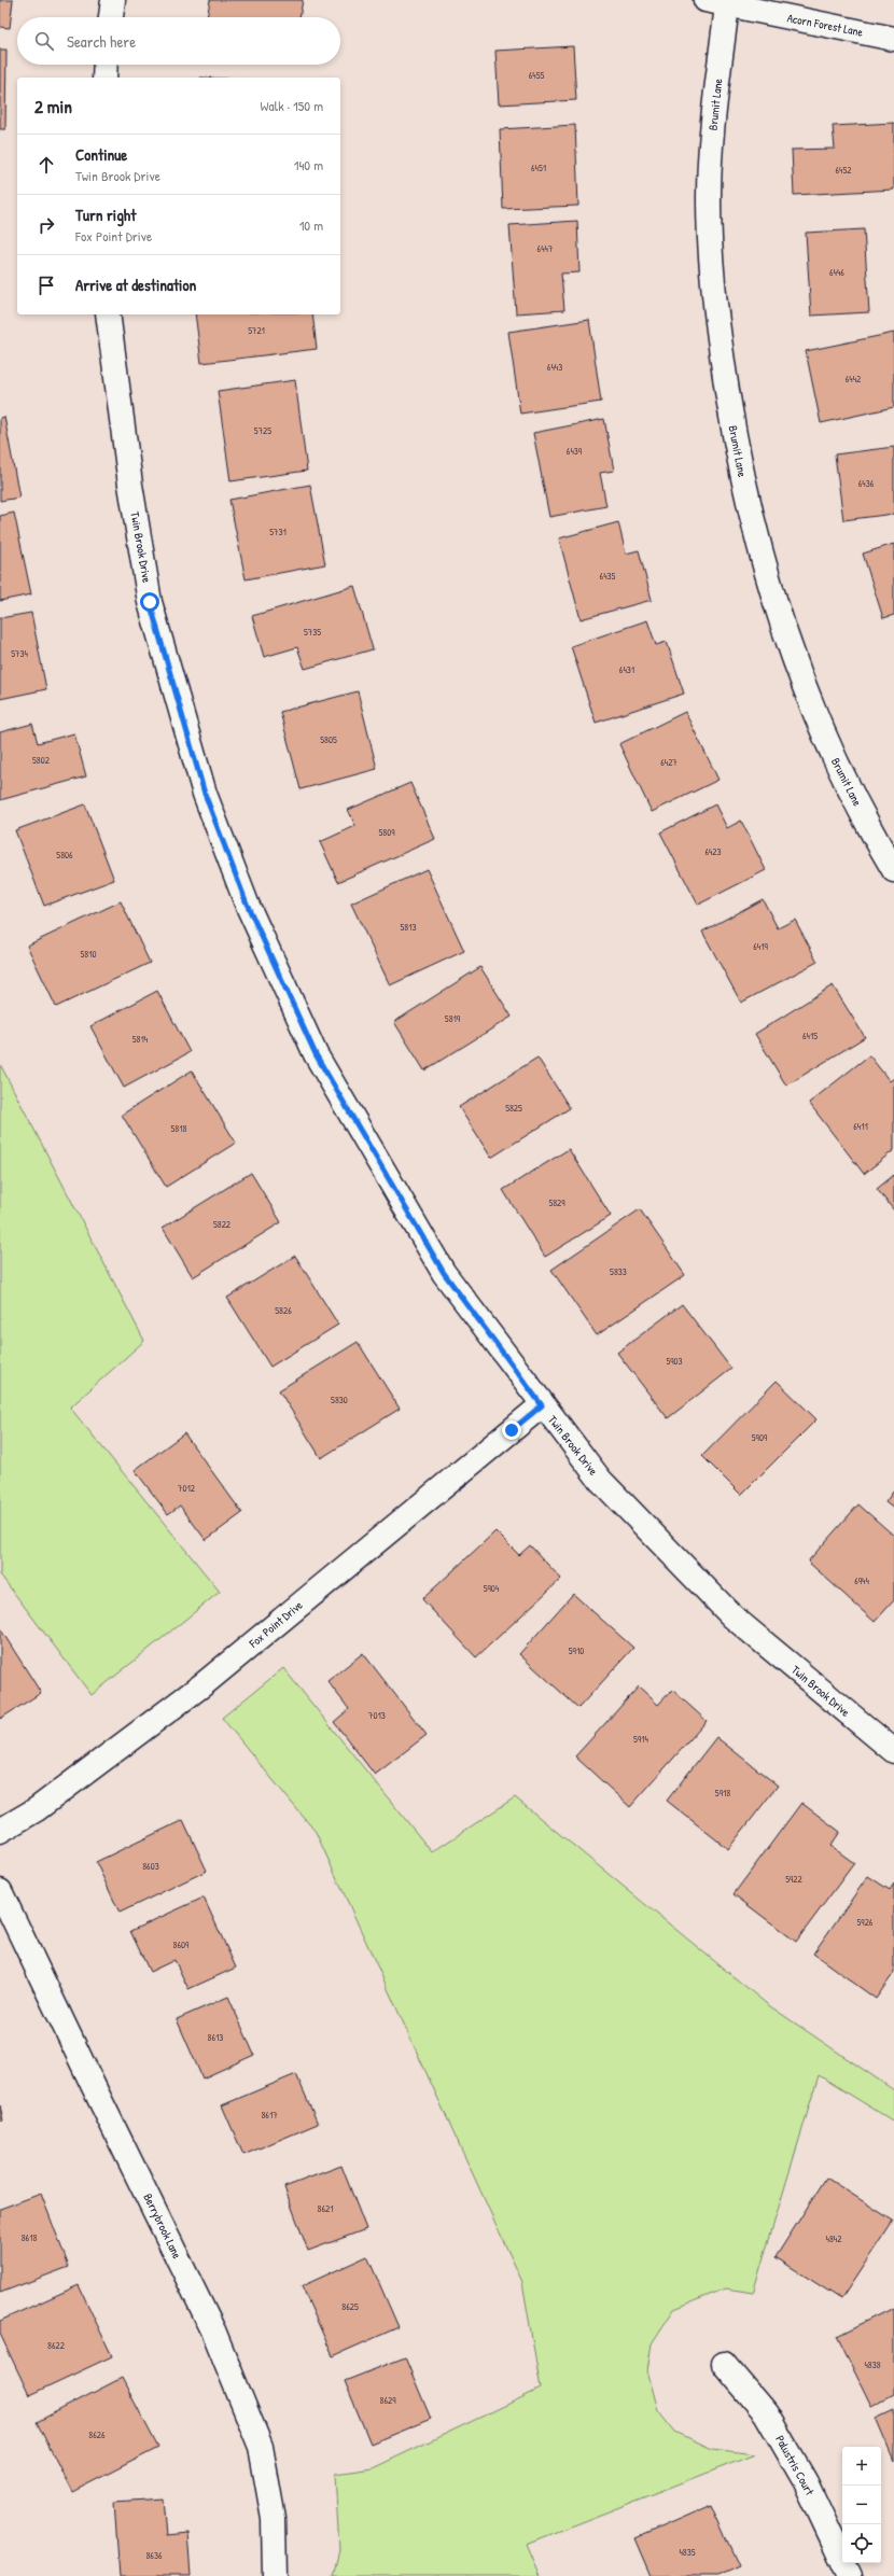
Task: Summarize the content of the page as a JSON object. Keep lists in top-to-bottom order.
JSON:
{
  "streets": {
    "street": [
      "Acorn Forest Lane",
      "Brumit Lane",
      "Twin Brook Drive",
      "Fox Point Drive",
      "Berrybrook Lane",
      "Palustris Court"
    ]
  },
  "crossings": [
    ["Acorn Forest Lane", "Brumit Lane"],
    ["Twin Brook Drive", "Fox Point Drive"]
  ],
  "house_numbers": [
    "6455",
    "6451",
    "6452",
    "6447",
    "6446",
    "5721",
    "6443",
    "6442",
    "5725",
    "6439",
    "6436",
    "5731",
    "6435",
    "5735",
    "5734",
    "6431",
    "5805",
    "5802",
    "6427",
    "5809",
    "6423",
    "5806",
    "5813",
    "6419",
    "5810",
    "5819",
    "6415",
    "5814",
    "5825",
    "6411",
    "5818",
    "5829",
    "5822",
    "5833",
    "5826",
    "5903",
    "5830",
    "5909",
    "7012",
    "6944",
    "5904",
    "5910",
    "7013",
    "5914",
    "5918",
    "8603",
    "5922",
    "5926",
    "8609",
    "8613",
    "8617",
    "8621",
    "8618",
    "4842",
    "8625",
    "8622",
    "4838",
    "8629",
    "8626",
    "4835",
    "8636"
  ],
  "page": {
    "search": "Search here",
    "heading": ["2 min", "Walk · 150 m"],
    "list": [
      ["Continue", "Twin Brook Drive", "140 m"],
      ["Turn right", "Fox Point Drive", "10 m"],
      "Arrive at destination"
    ],
    "map_buttons": ["+", "−"]
  }
}
